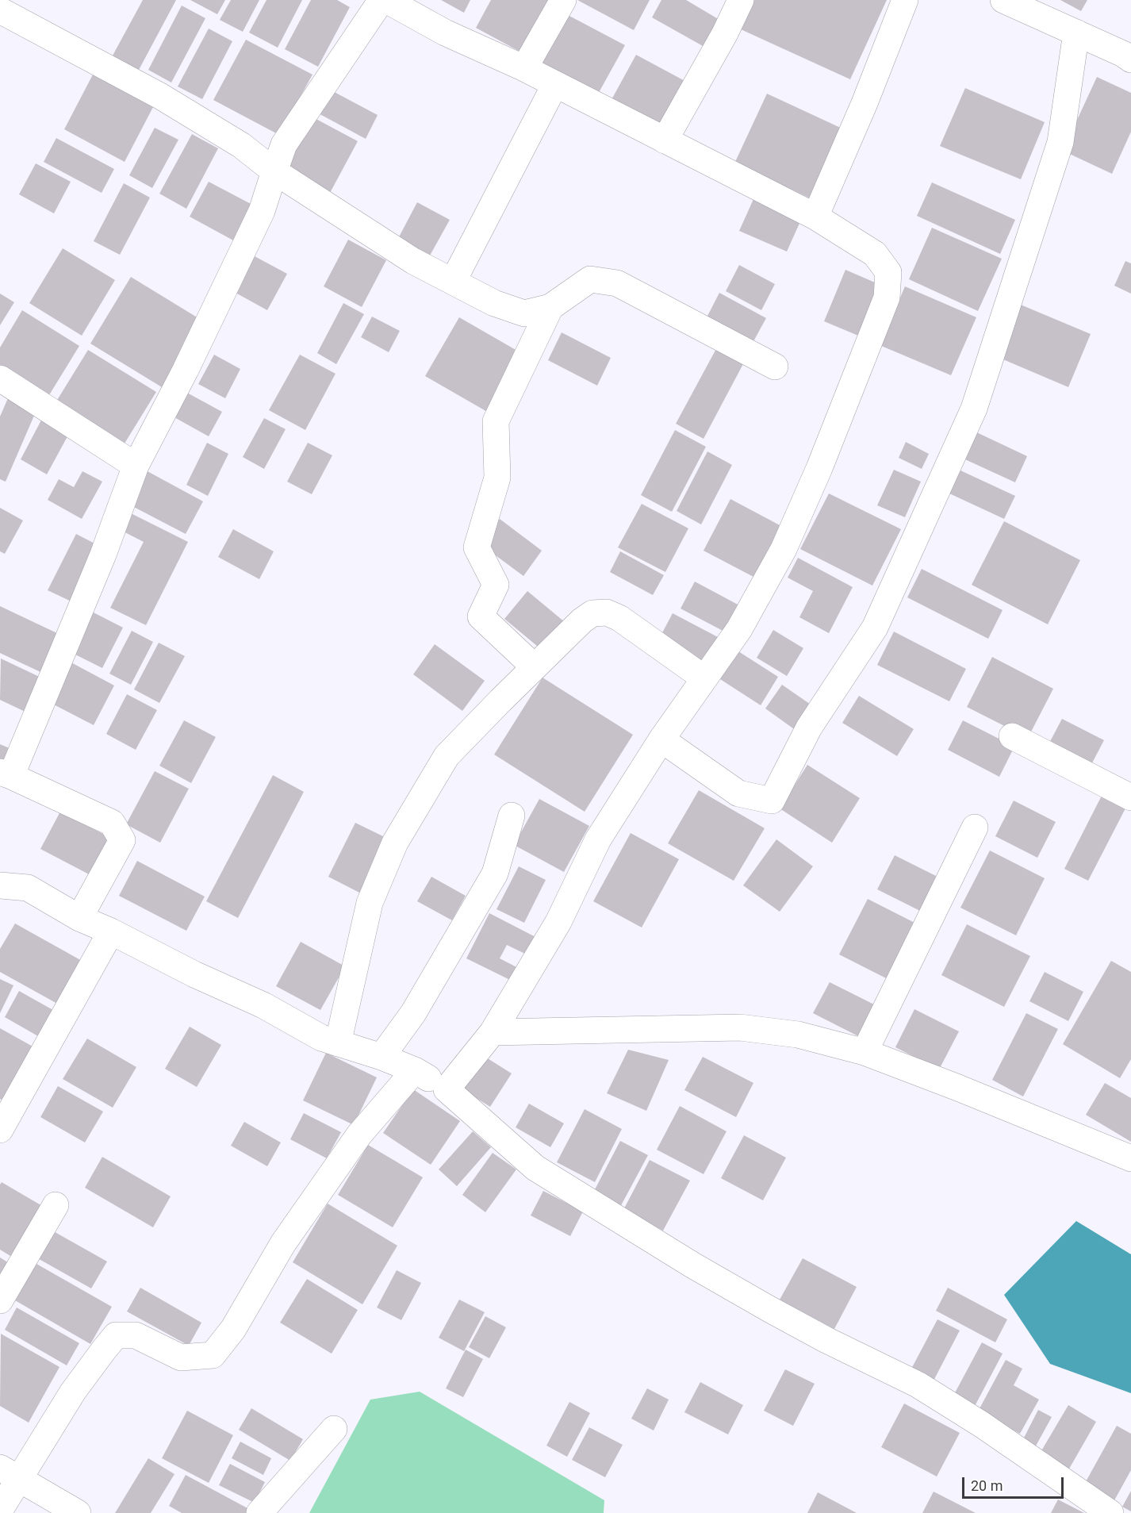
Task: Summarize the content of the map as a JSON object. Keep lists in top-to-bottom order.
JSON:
{
  "scale_bar": "20 m"
}
